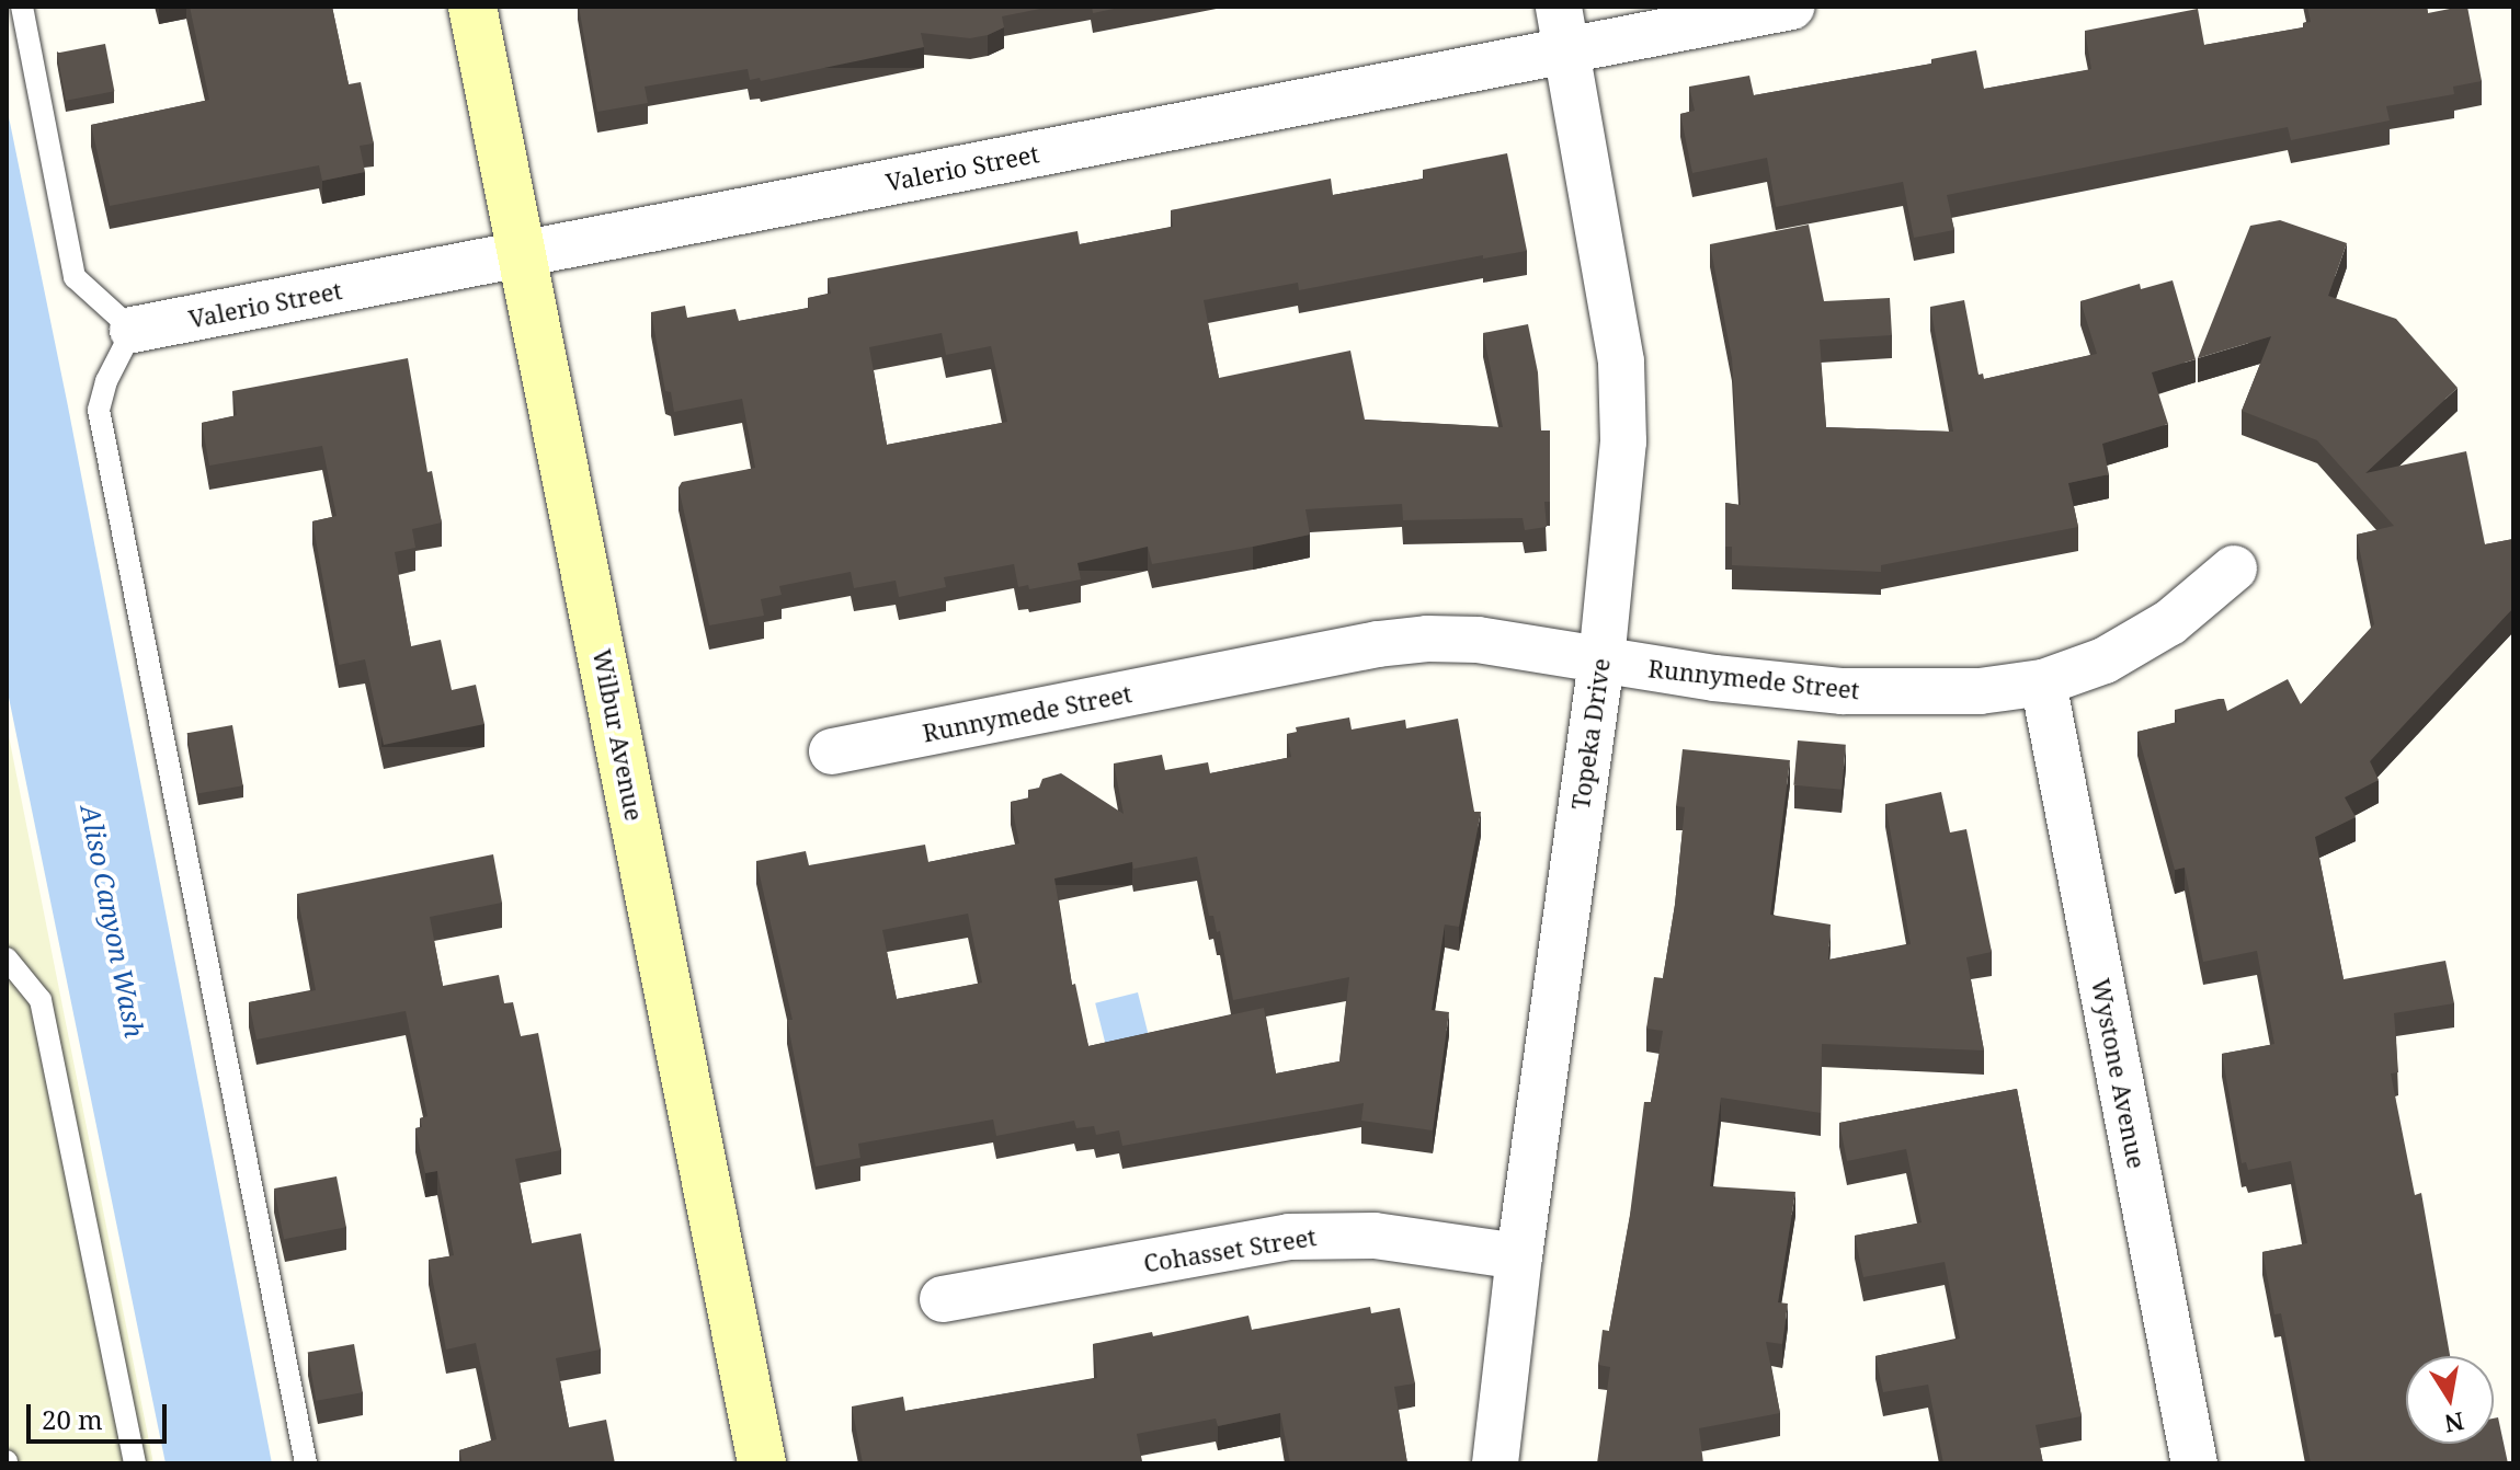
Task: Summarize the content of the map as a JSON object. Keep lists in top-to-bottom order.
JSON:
{
  "streets": {
    "main road": ["Wilbur Avenue"],
    "street": [
      "Valerio Street",
      "Runnymede Street",
      "Topeka Drive",
      "Wystone Avenue",
      "Cohasset Street"
    ]
  },
  "crossings": [
    ["Valerio Street", "Topeka Drive"],
    ["Valerio Street", "Wilbur Avenue"],
    ["Runnymede Street", "Topeka Drive"],
    ["Runnymede Street", "Wystone Avenue"],
    ["Topeka Drive", "Cohasset Street"]
  ],
  "water": ["Aliso Canyon Wash"],
  "scale_bar": "20 m",
  "north": "bottom"
}
